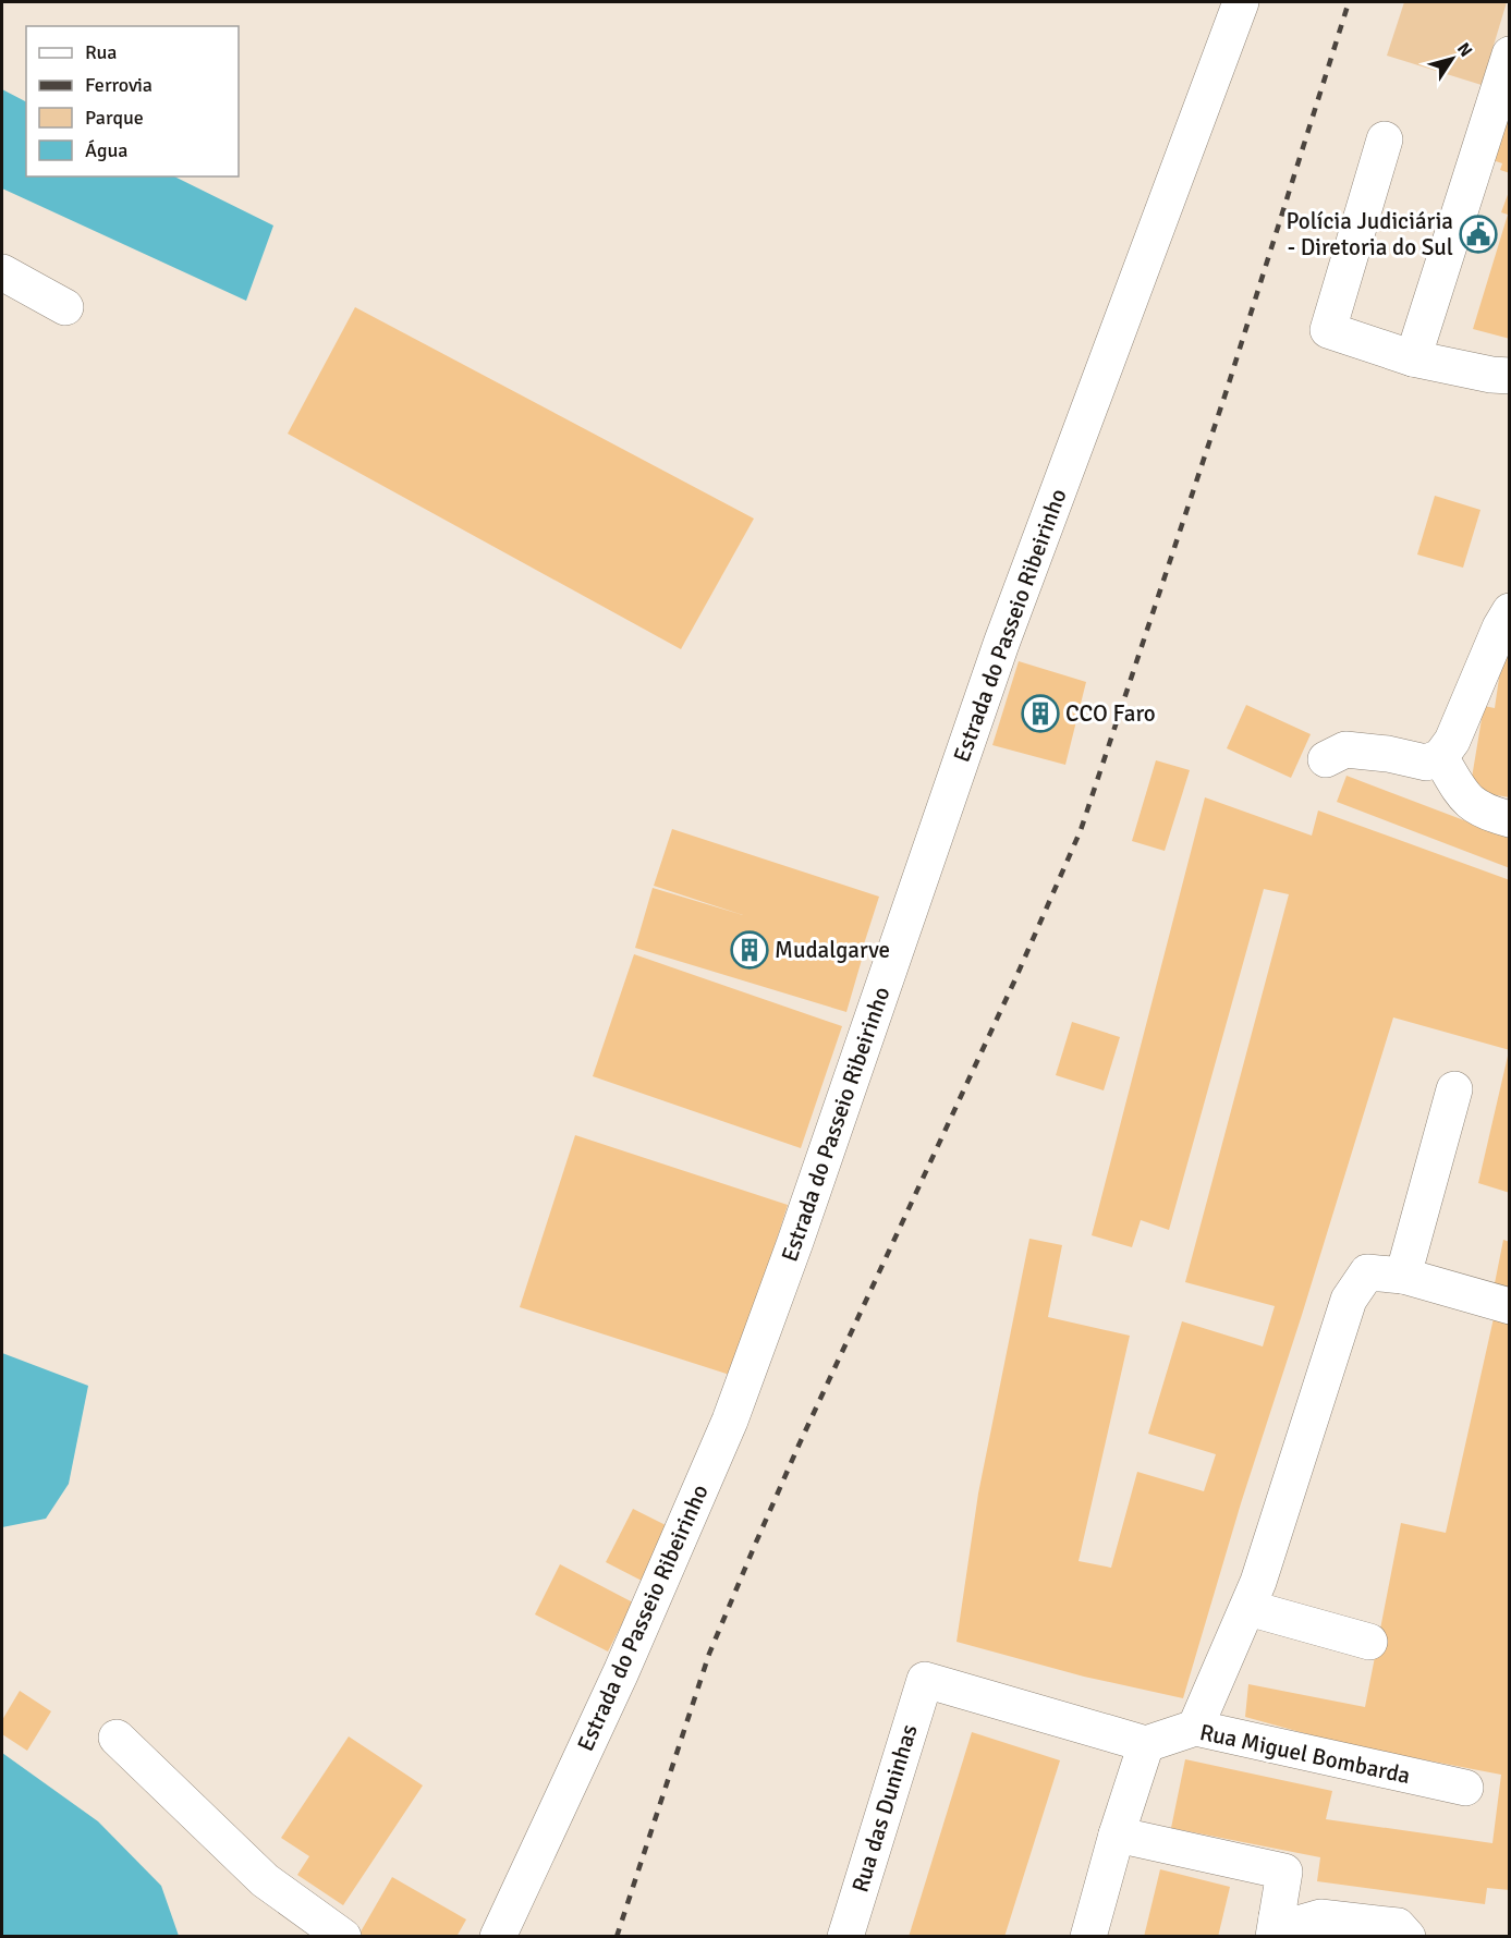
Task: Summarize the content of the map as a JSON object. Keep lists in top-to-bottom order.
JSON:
{
  "streets": {
    "street": ["Estrada do Passeio Ribeirinho", "Rua Miguel Bombarda", "Rua das Duninhas"]
  },
  "crossings": [
    ["Rua Miguel Bombarda", "Rua das Duninhas"]
  ],
  "places": {
    "public building": ["Polícia Judiciária - Diretoria do Sul"],
    "building": ["CCO Faro", "Mudalgarve"]
  },
  "legend": [
    "Rua",
    "Ferrovia",
    "Parque",
    "Água"
  ],
  "north": "top right"
}
